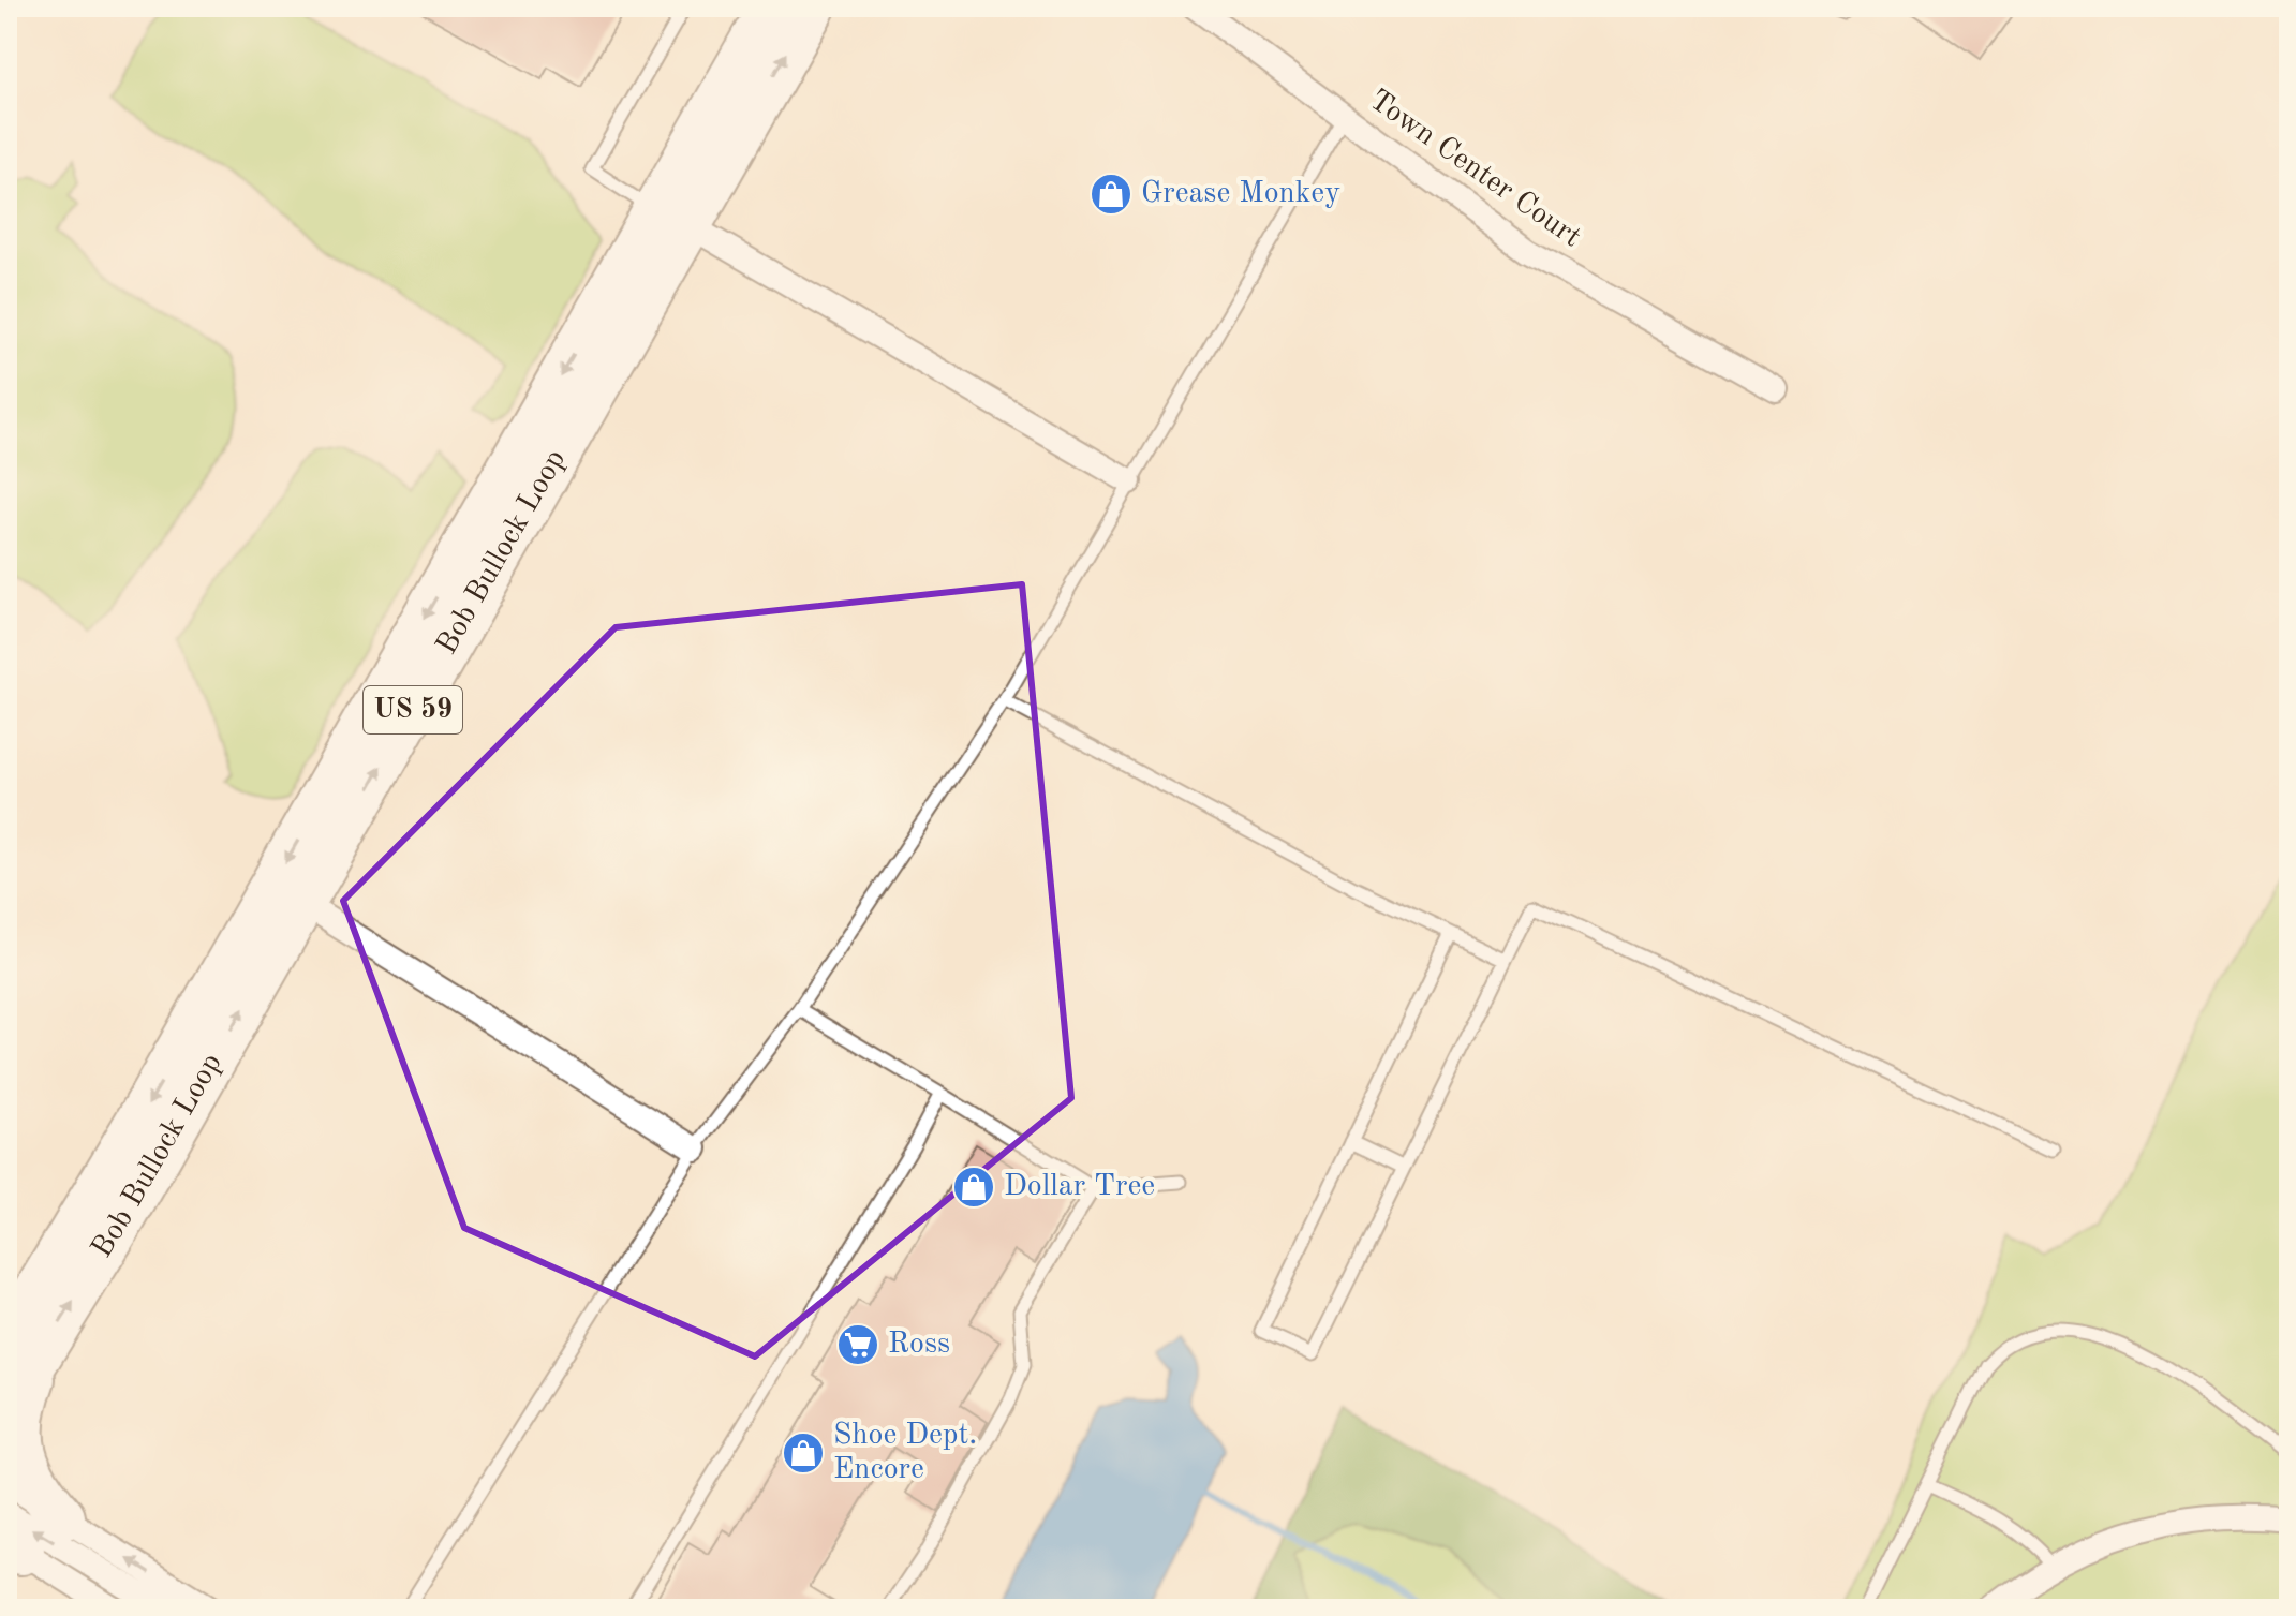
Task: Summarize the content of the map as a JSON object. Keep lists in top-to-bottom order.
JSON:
{
  "streets": {
    "highway": ["Bob Bullock Loop", "US 59"],
    "street": ["Town Center Court"]
  },
  "places": {
    "shop": ["Grease Monkey", "Dollar Tree", "Shoe Dept. Encore"],
    "supermarket": ["Ross"]
  }
}
